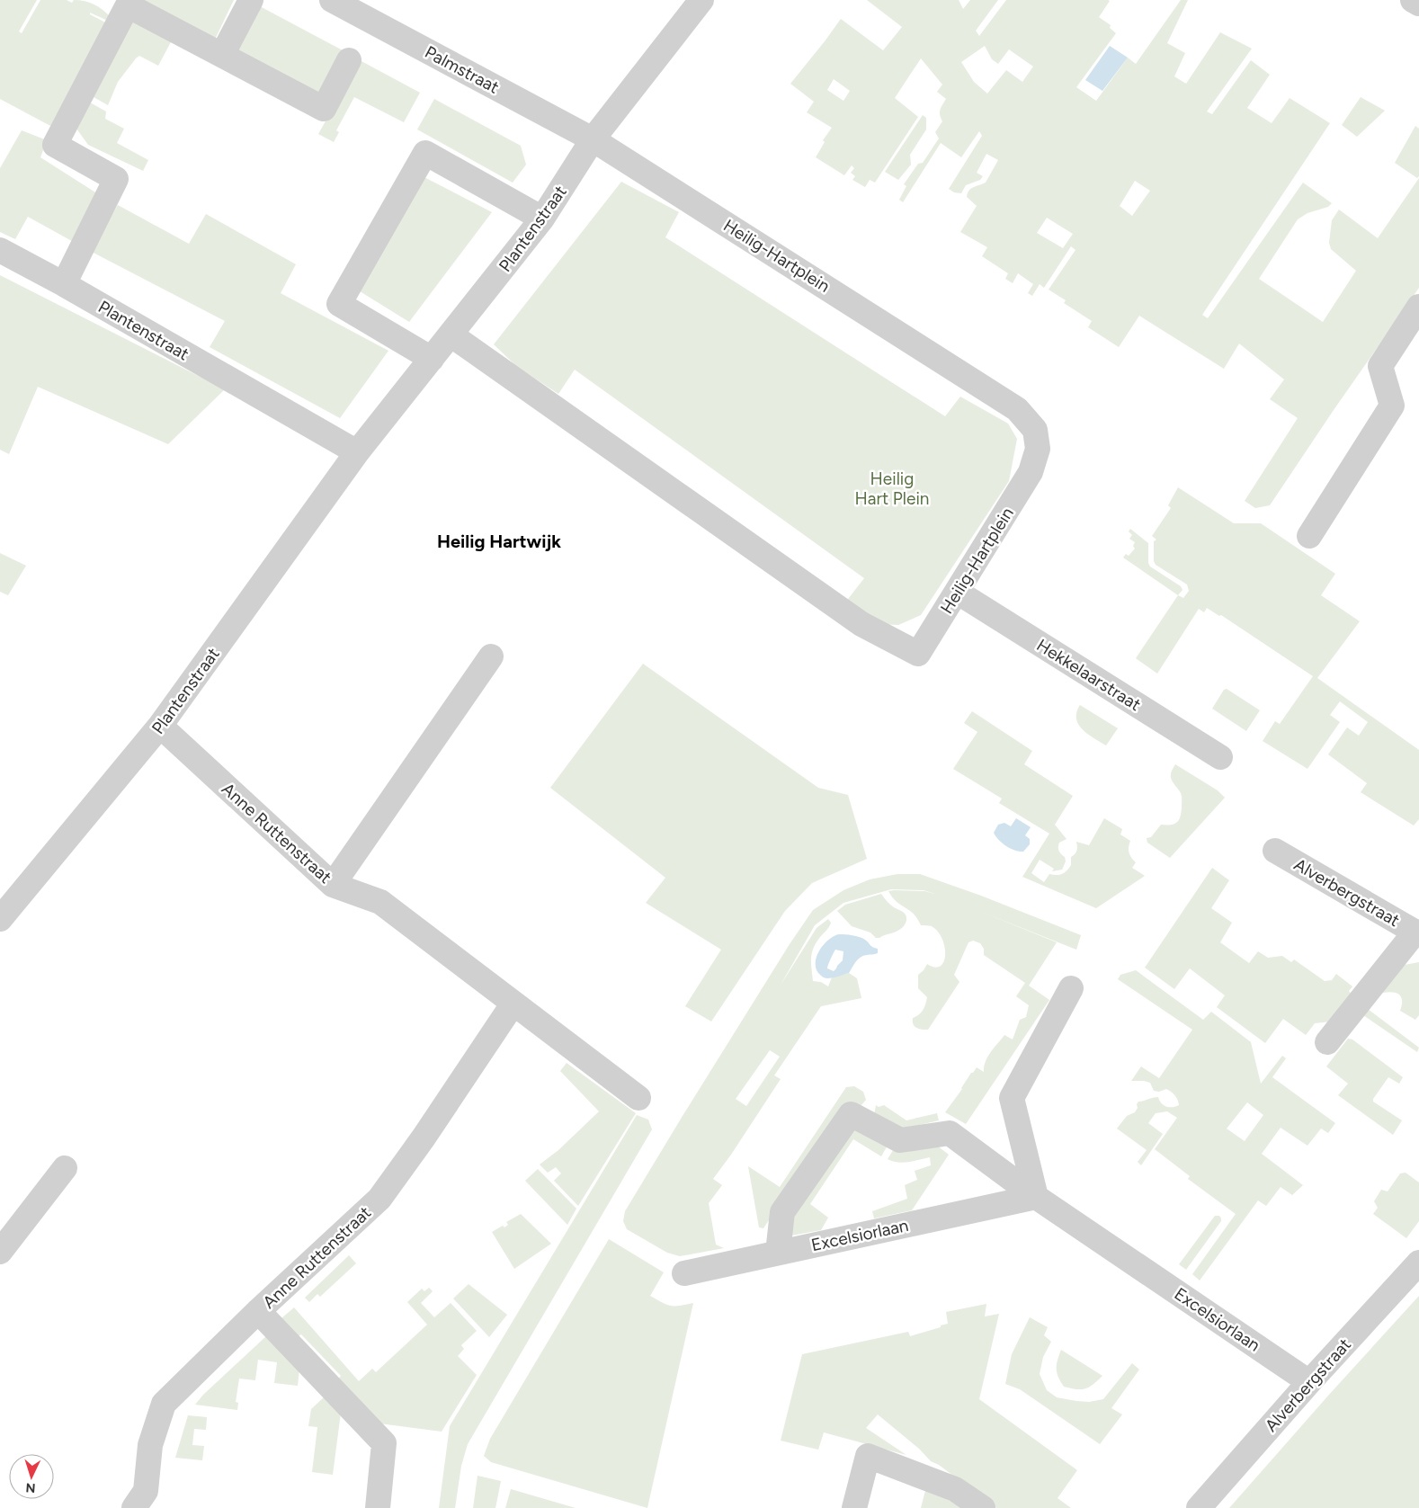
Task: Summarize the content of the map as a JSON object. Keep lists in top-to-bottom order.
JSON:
{
  "streets": {
    "street": [
      "Palmstraat",
      "Plantenstraat",
      "Heilig-Hartplein",
      "Hekkelaarstraat",
      "Anne Ruttenstraat",
      "Alverbergstraat",
      "Excelsiorlaan"
    ]
  },
  "crossings": [
    ["Palmstraat", "Plantenstraat"],
    ["Palmstraat", "Heilig-Hartplein"],
    ["Plantenstraat", "Heilig-Hartplein"],
    ["Plantenstraat", "Anne Ruttenstraat"],
    ["Heilig-Hartplein", "Hekkelaarstraat"],
    ["Alverbergstraat", "Excelsiorlaan"]
  ],
  "districts": ["Heilig Hartwijk"],
  "parks": ["Heilig Hart Plein"],
  "north": "bottom"
}
